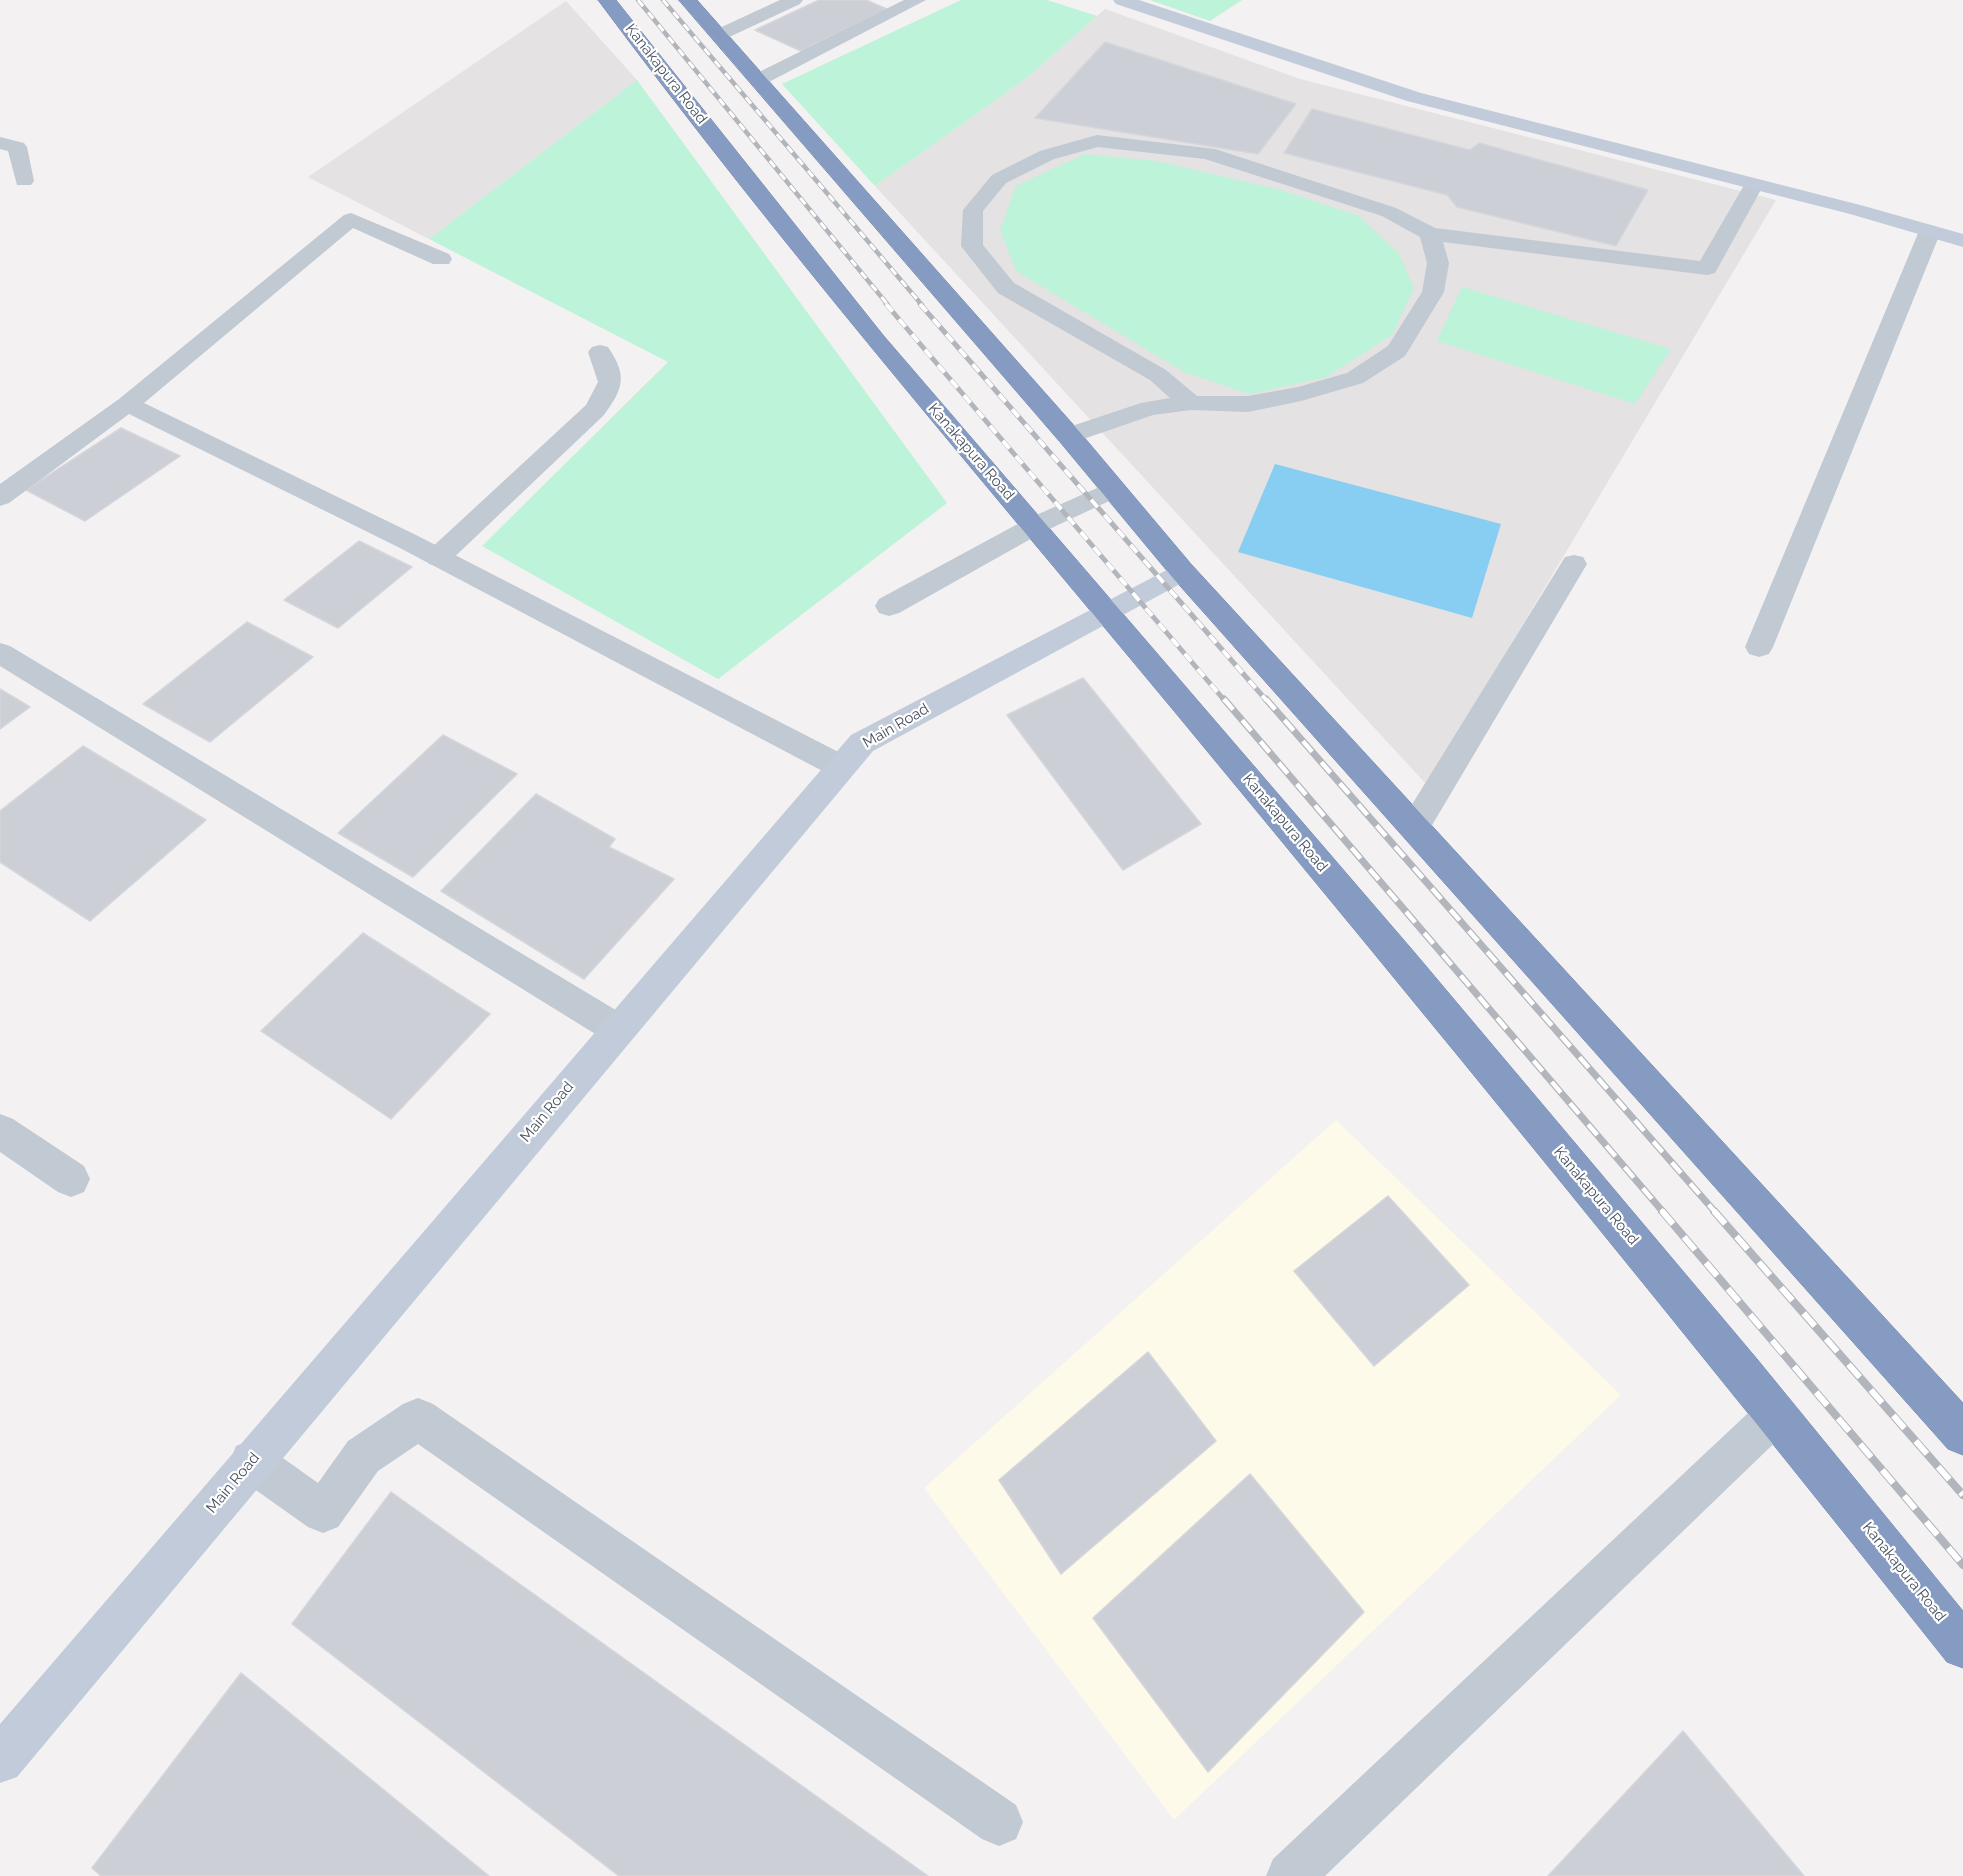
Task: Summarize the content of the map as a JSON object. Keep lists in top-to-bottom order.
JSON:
{
  "streets": {
    "highway": ["Kanakapura Road"],
    "street": ["Main Road"]
  },
  "crossings": [
    ["Kanakapura Road", "Main Road"]
  ]
}
